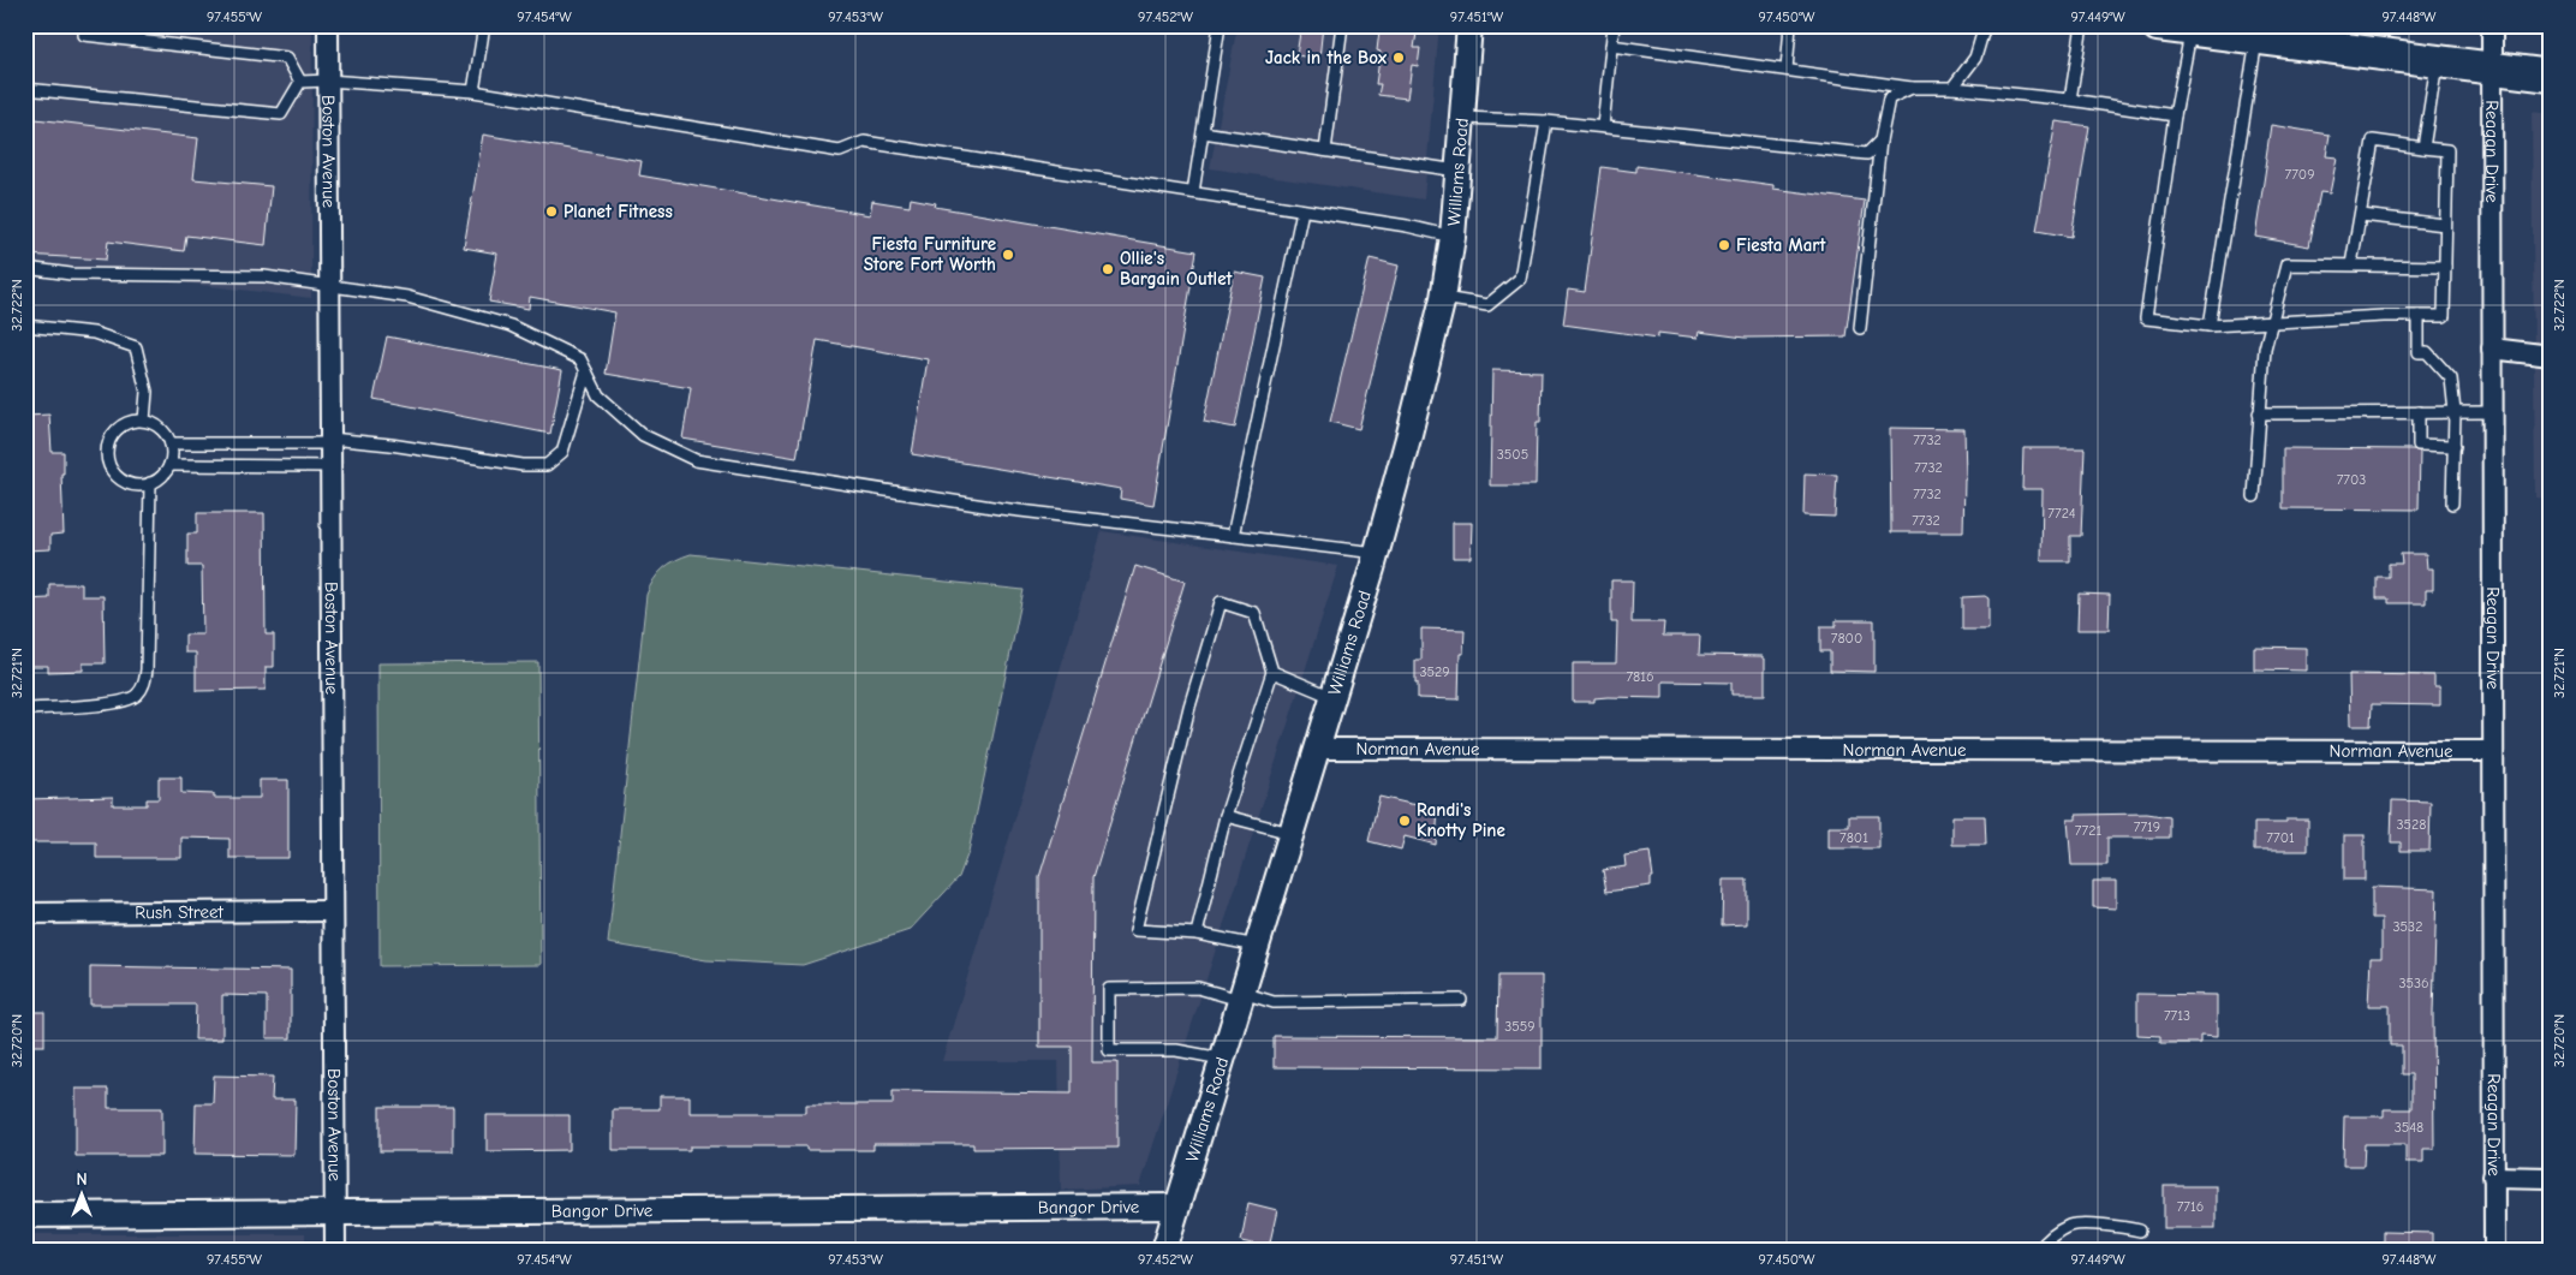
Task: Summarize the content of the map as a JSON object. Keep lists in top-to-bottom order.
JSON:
{
  "streets": {
    "street": [
      "Reagan Drive",
      "Boston Avenue",
      "Williams Road",
      "Norman Avenue",
      "Rush Street",
      "Bangor Drive"
    ]
  },
  "crossings": [
    ["Reagan Drive", "Norman Avenue"],
    ["Boston Avenue", "Rush Street"],
    ["Boston Avenue", "Bangor Drive"],
    ["Williams Road", "Norman Avenue"],
    ["Williams Road", "Bangor Drive"]
  ],
  "places": [
    "Jack in the Box",
    "Planet Fitness",
    "Fiesta Mart",
    "Fiesta Furniture Store Fort Worth",
    "Ollie's Bargain Outlet",
    "Randi's Knotty Pine"
  ],
  "house_numbers": [
    "7709",
    "7732",
    "3505",
    "7732",
    "7703",
    "7732",
    "7724",
    "7732",
    "7800",
    "3529",
    "7816",
    "3528",
    "7719",
    "7721",
    "7801",
    "7701",
    "3532",
    "3536",
    "7713",
    "3559",
    "3548",
    "7716"
  ],
  "north": "top",
  "coordinates": [
    "97.455°W",
    "97.454°W",
    "97.453°W",
    "97.452°W",
    "97.451°W",
    "97.450°W",
    "97.449°W",
    "97.448°W",
    "32.722°N",
    "32.721°N",
    "32.720°N"
  ]
}
